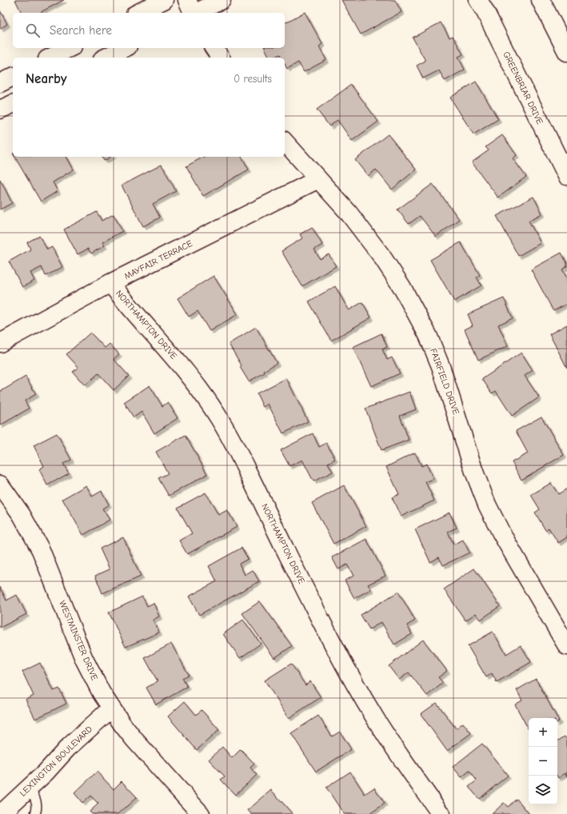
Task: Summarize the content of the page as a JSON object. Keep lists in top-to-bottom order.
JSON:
{
  "streets": {
    "street": [
      "GREENBRIAR DRIVE",
      "MAYFAIR TERRACE",
      "NORTHAMPTON DRIVE",
      "FAIRFIELD DRIVE",
      "WESTMINSTER DRIVE",
      "LEXINGTON BOULEVARD"
    ]
  },
  "crossings": [
    ["MAYFAIR TERRACE", "NORTHAMPTON DRIVE"],
    ["MAYFAIR TERRACE", "FAIRFIELD DRIVE"],
    ["WESTMINSTER DRIVE", "LEXINGTON BOULEVARD"]
  ],
  "page": {
    "search": "Search here",
    "heading": ["Nearby", "0 results"],
    "map_buttons": ["+", "−"]
  }
}
